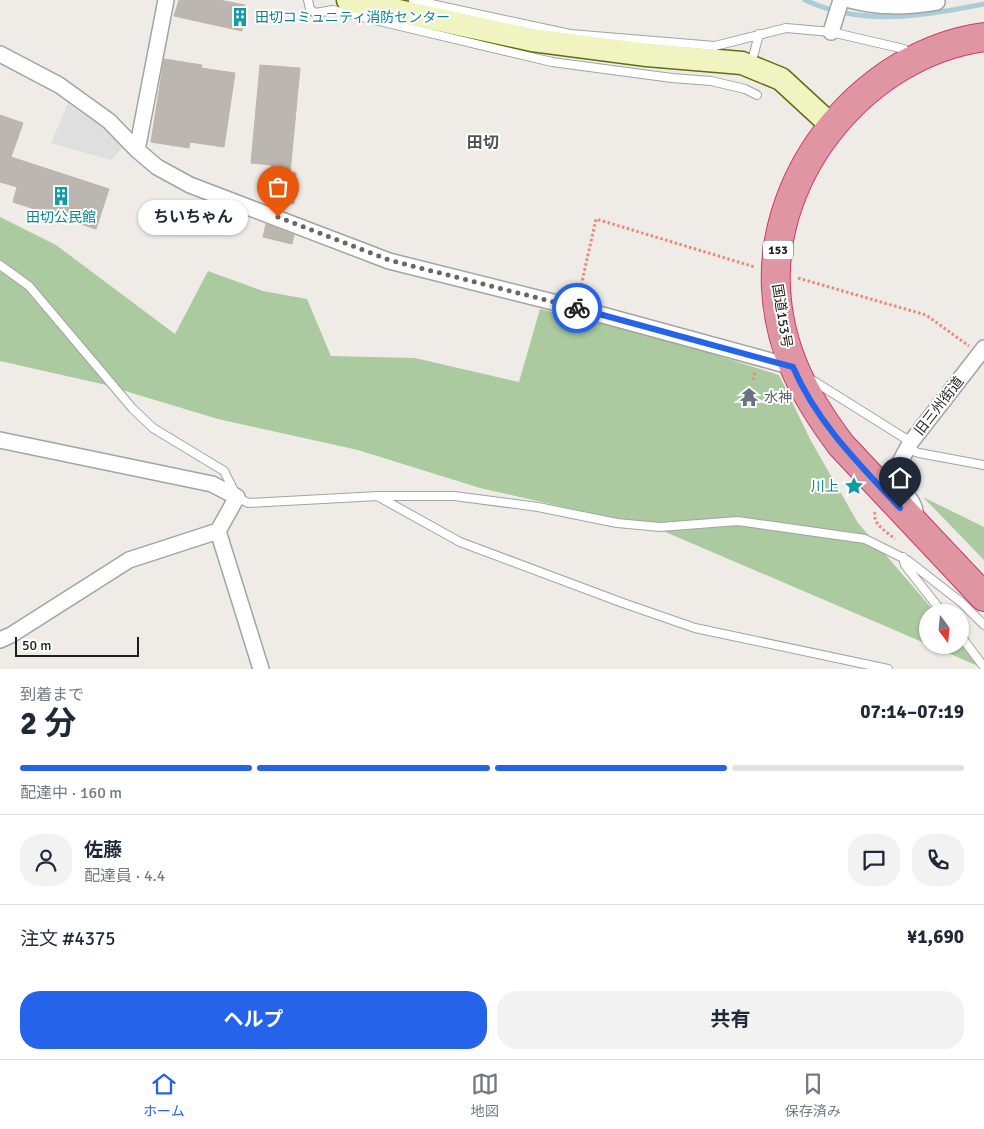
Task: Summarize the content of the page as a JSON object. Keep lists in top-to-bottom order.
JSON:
{
  "streets": {
    "highway": ["153", "国道153号"],
    "street": ["旧三州街道"]
  },
  "crossings": [
    ["国道153号", "旧三州街道"]
  ],
  "districts": ["田切"],
  "places": {
    "building": ["田切コミュニティ消防センター", "田切公民館"],
    "other": ["ちいちゃん"],
    "temple": ["水神"],
    "place": ["川上"]
  },
  "scale_bar": "50 m",
  "north": "bottom",
  "page": {
    "bubble": "ちいちゃん",
    "scale": "50 m",
    "heading": ["2 分", "到着まで", "07:14–07:19"],
    "panel": [
      "佐藤",
      "配達員 · 4.4",
      "注文 #4375",
      "¥1,690"
    ],
    "bar": "配達中 · 160 m",
    "buttons": ["ヘルプ", "共有"],
    "tabs": ["ホーム", "地図", "保存済み"]
  }
}
